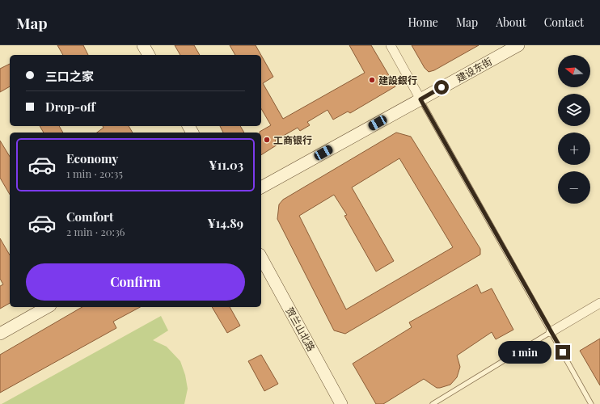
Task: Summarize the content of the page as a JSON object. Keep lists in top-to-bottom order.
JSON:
{
  "streets": {
    "main road": ["建设东街", "贺兰山北路"]
  },
  "places": ["建設銀行", "工商银行"],
  "north": "left",
  "page": {
    "header": "Map",
    "nav": [
      "Home",
      "Map",
      "About",
      "Contact"
    ],
    "map_buttons": ["+", "−"],
    "banner": ["三口之家", "Drop-off"],
    "list": [
      {
        "name": "Economy",
        "note": "1 min · 20:35",
        "value": "¥11.03"
      },
      {
        "name": "Comfort",
        "note": "2 min · 20:36",
        "value": "¥14.89"
      }
    ],
    "buttons": "Confirm",
    "bubble": "1 min"
  }
}
